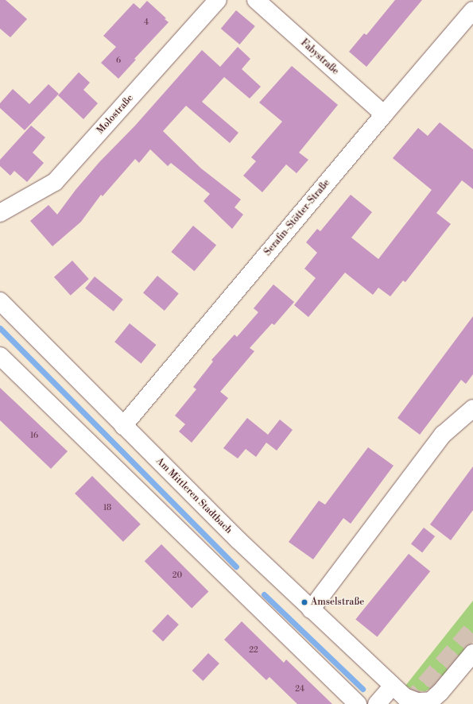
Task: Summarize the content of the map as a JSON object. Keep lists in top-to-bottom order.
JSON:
{
  "streets": {
    "street": [
      "Fabystraße",
      "Molostraße",
      "Serafin-Stötter-Straße",
      "Am Mittleren Stadtbach"
    ]
  },
  "crossings": [
    ["Fabystraße", "Serafin-Stötter-Straße"],
    ["Serafin-Stötter-Straße", "Am Mittleren Stadtbach"]
  ],
  "places": ["Amselstraße"],
  "house_numbers": [
    "4",
    "6",
    "16",
    "18",
    "20",
    "22",
    "24"
  ]
}
